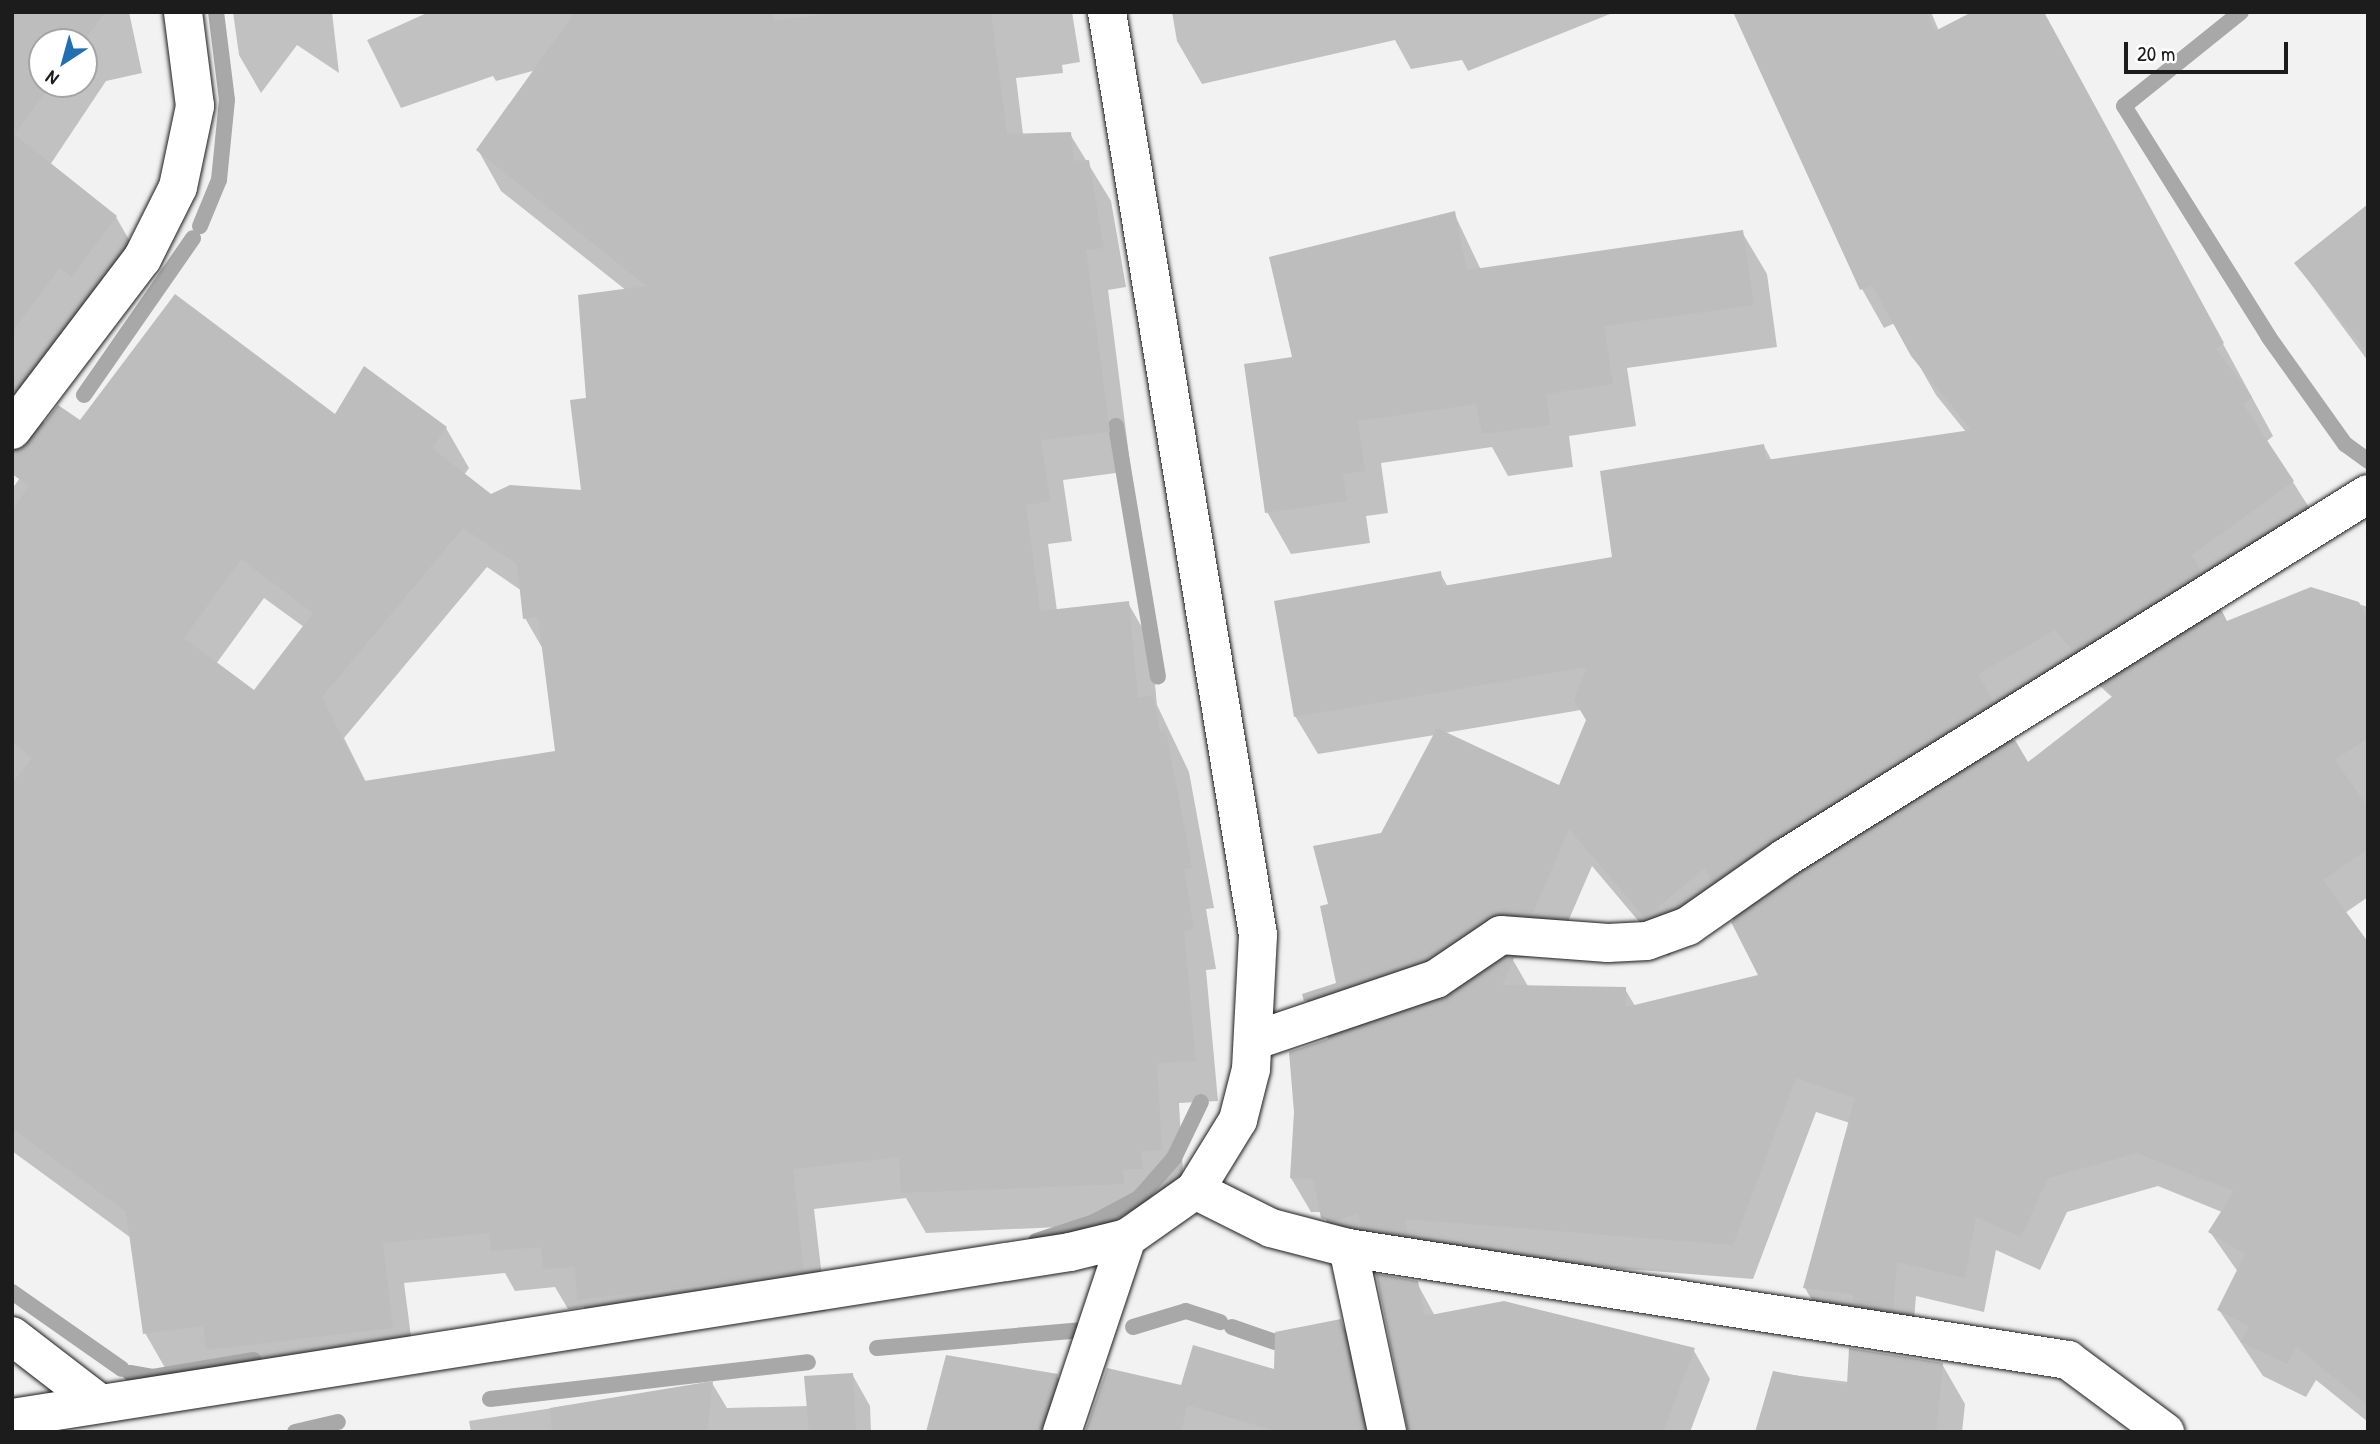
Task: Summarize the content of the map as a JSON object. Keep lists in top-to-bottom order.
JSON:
{
  "scale_bar": "20 m",
  "north": "bottom left"
}
